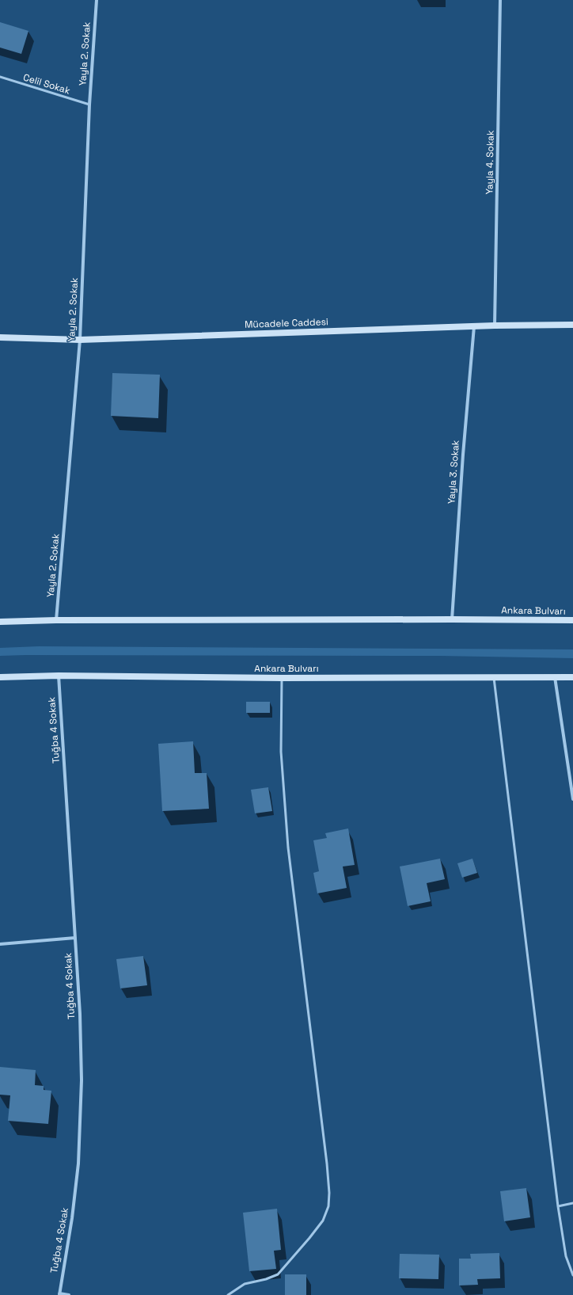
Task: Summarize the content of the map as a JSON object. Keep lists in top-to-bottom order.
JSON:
{
  "streets": {
    "main road": ["Mücadele Caddesi", "Ankara Bulvarı"],
    "street": [
      "Yayla 2. Sokak",
      "Yayla 4. Sokak",
      "Yayla 3. Sokak",
      "Tuğba 4 Sokak"
    ],
    "lane": ["Celil Sokak"]
  },
  "crossings": [
    ["Yayla 2. Sokak", "Celil Sokak"],
    ["Yayla 2. Sokak", "Mücadele Caddesi"],
    ["Yayla 2. Sokak", "Ankara Bulvarı"],
    ["Yayla 4. Sokak", "Mücadele Caddesi"],
    ["Mücadele Caddesi", "Yayla 3. Sokak"],
    ["Yayla 3. Sokak", "Ankara Bulvarı"],
    ["Ankara Bulvarı", "Tuğba 4 Sokak"]
  ]
}
